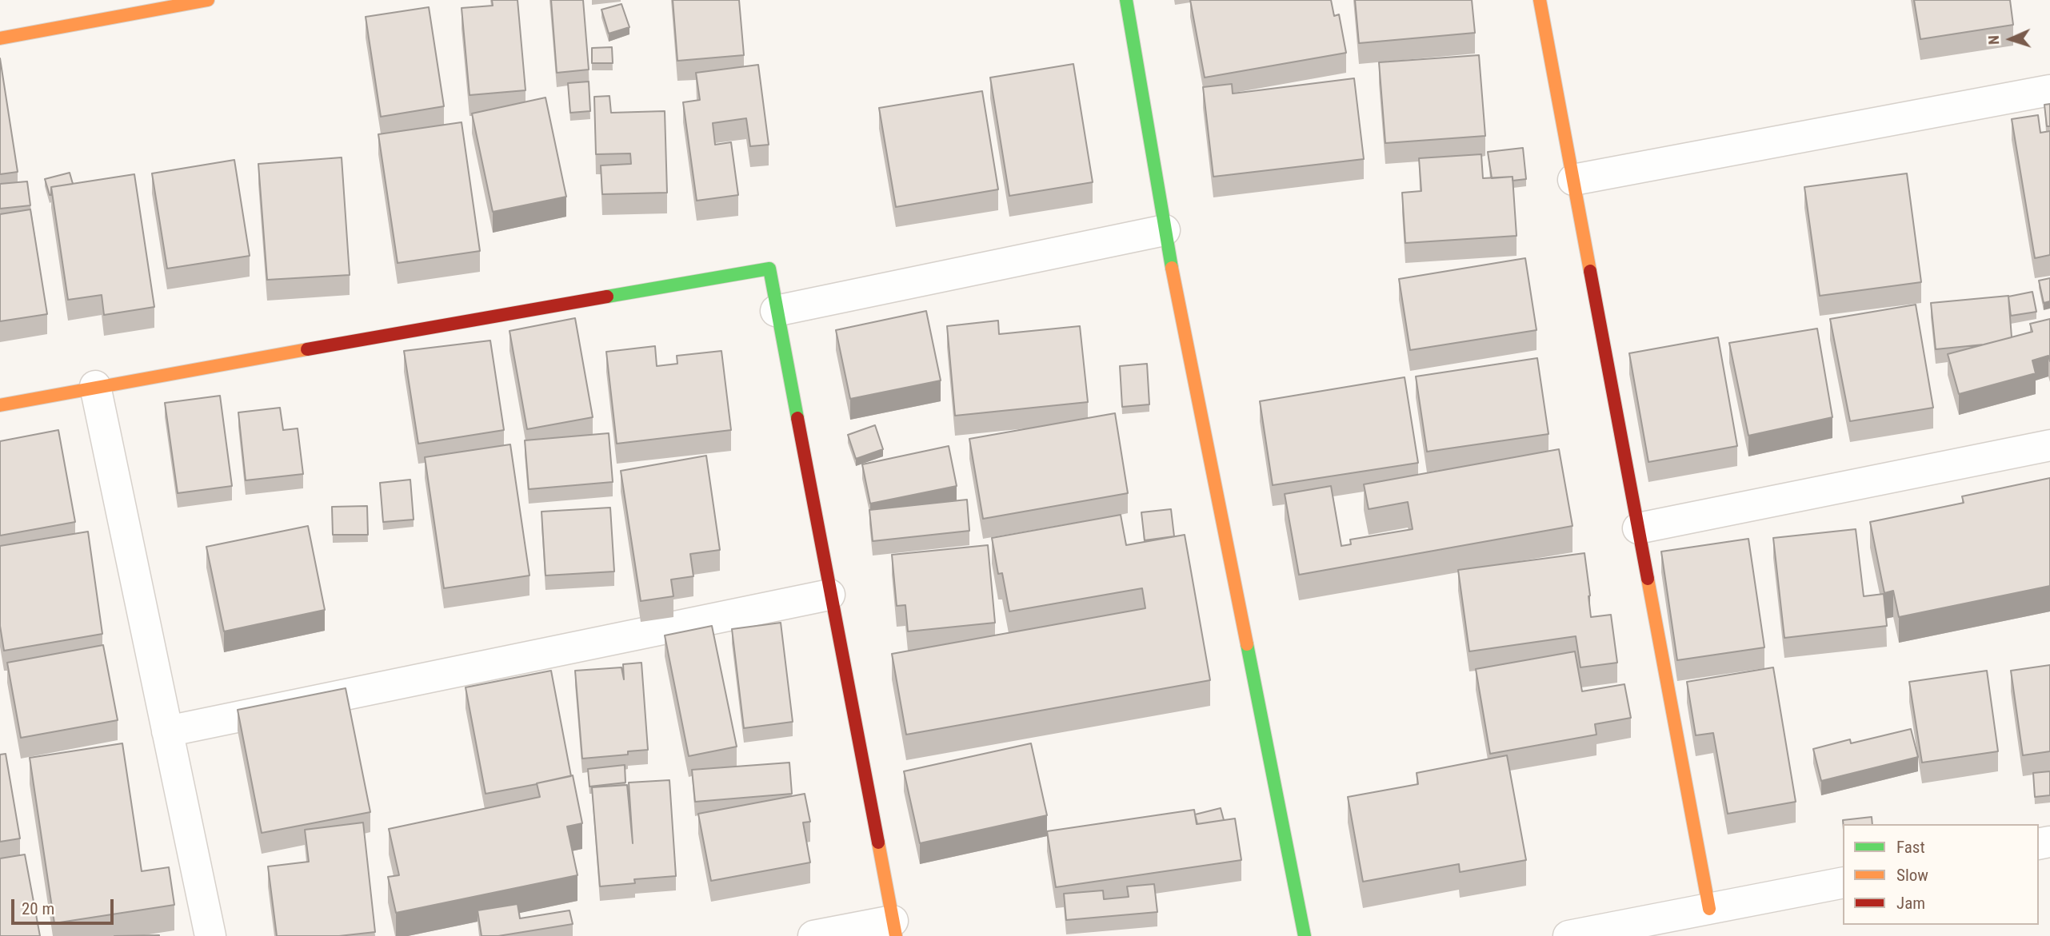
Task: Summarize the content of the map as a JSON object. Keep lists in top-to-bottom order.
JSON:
{
  "legend": ["Fast", "Slow", "Jam"],
  "scale_bar": "20 m",
  "north": "left"
}
